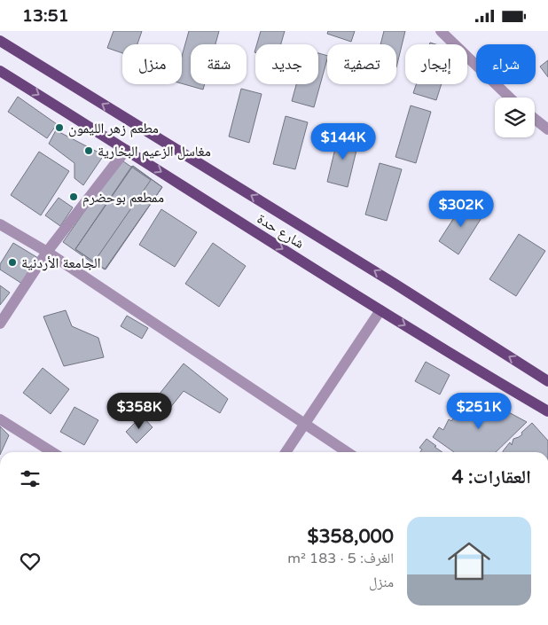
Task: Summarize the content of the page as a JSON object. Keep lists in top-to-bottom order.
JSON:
{
  "streets": {
    "main road": ["شارع حدة"]
  },
  "places": [
    "مطعم زهر الليمون",
    "مغاسل الزعيم البخارية",
    "ممطعم بوحضرم",
    "الجامعة الأردنية"
  ],
  "page": {
    "status": "13:51",
    "chip": [
      "شراء",
      "إيجار",
      "تصفية",
      "جديد",
      "شقة",
      "منزل"
    ],
    "price": [
      "$144K",
      "$302K",
      "$358K",
      "$251K"
    ],
    "heading": "العقارات: 4",
    "list": [
      {
        "name": "$358,000",
        "note": "الغرف: 5 · 183 m² · منزل"
      }
    ]
  }
}
